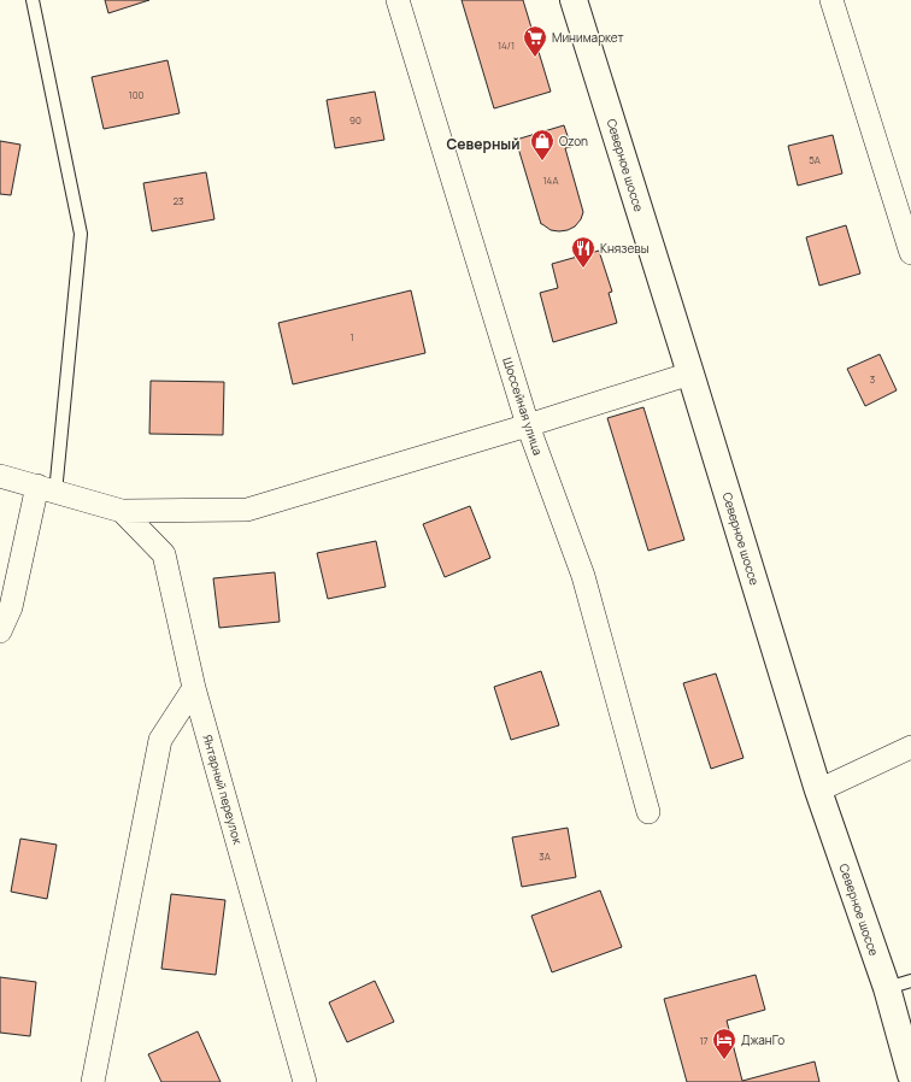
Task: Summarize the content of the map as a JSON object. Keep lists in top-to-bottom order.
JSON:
{
  "streets": {
    "main road": ["Северное шоссе"],
    "street": ["Шоссейная улица", "Янтарный переулок"]
  },
  "districts": ["Северный"],
  "places": {
    "supermarket": ["Минимаркет"],
    "shop": ["Ozon"],
    "restaurant": ["Князевы"],
    "hotel": ["ДжанГо"]
  },
  "house_numbers": [
    "14/1",
    "100",
    "90",
    "5А",
    "14А",
    "23",
    "1",
    "3",
    "3А",
    "17"
  ]
}
